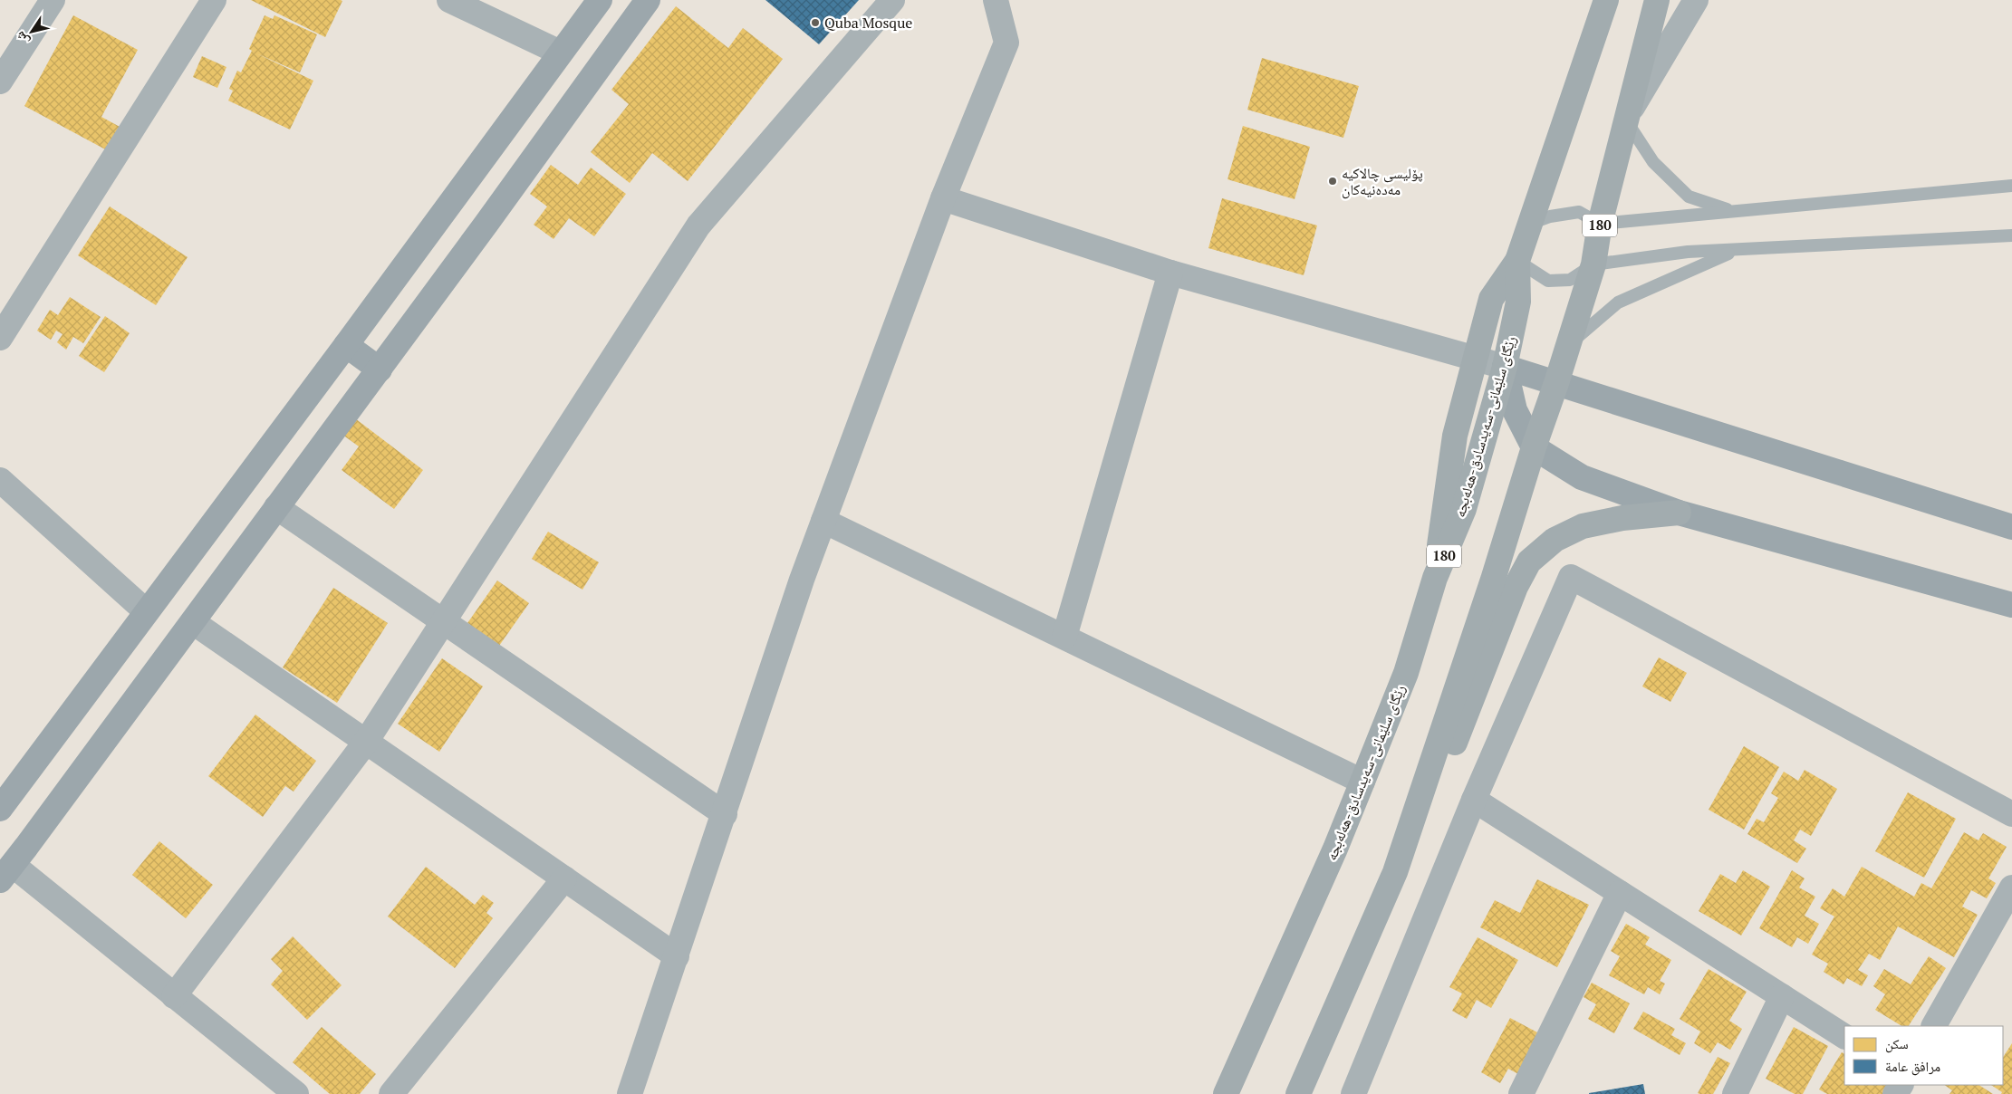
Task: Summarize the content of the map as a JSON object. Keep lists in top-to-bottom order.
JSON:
{
  "streets": {
    "highway": ["180", "رێگای سلێمانی-سەیدسادق-هەلەبجە"]
  },
  "crossings": [
    ["180", "رێگای سلێمانی-سەیدسادق-هەلەبجە"]
  ],
  "places": ["Quba Mosque", "پۆلیسی چالاکیە مەدەنیەکان"],
  "legend": ["سكن", "مرافق عامة"],
  "north": "bottom left"
}
